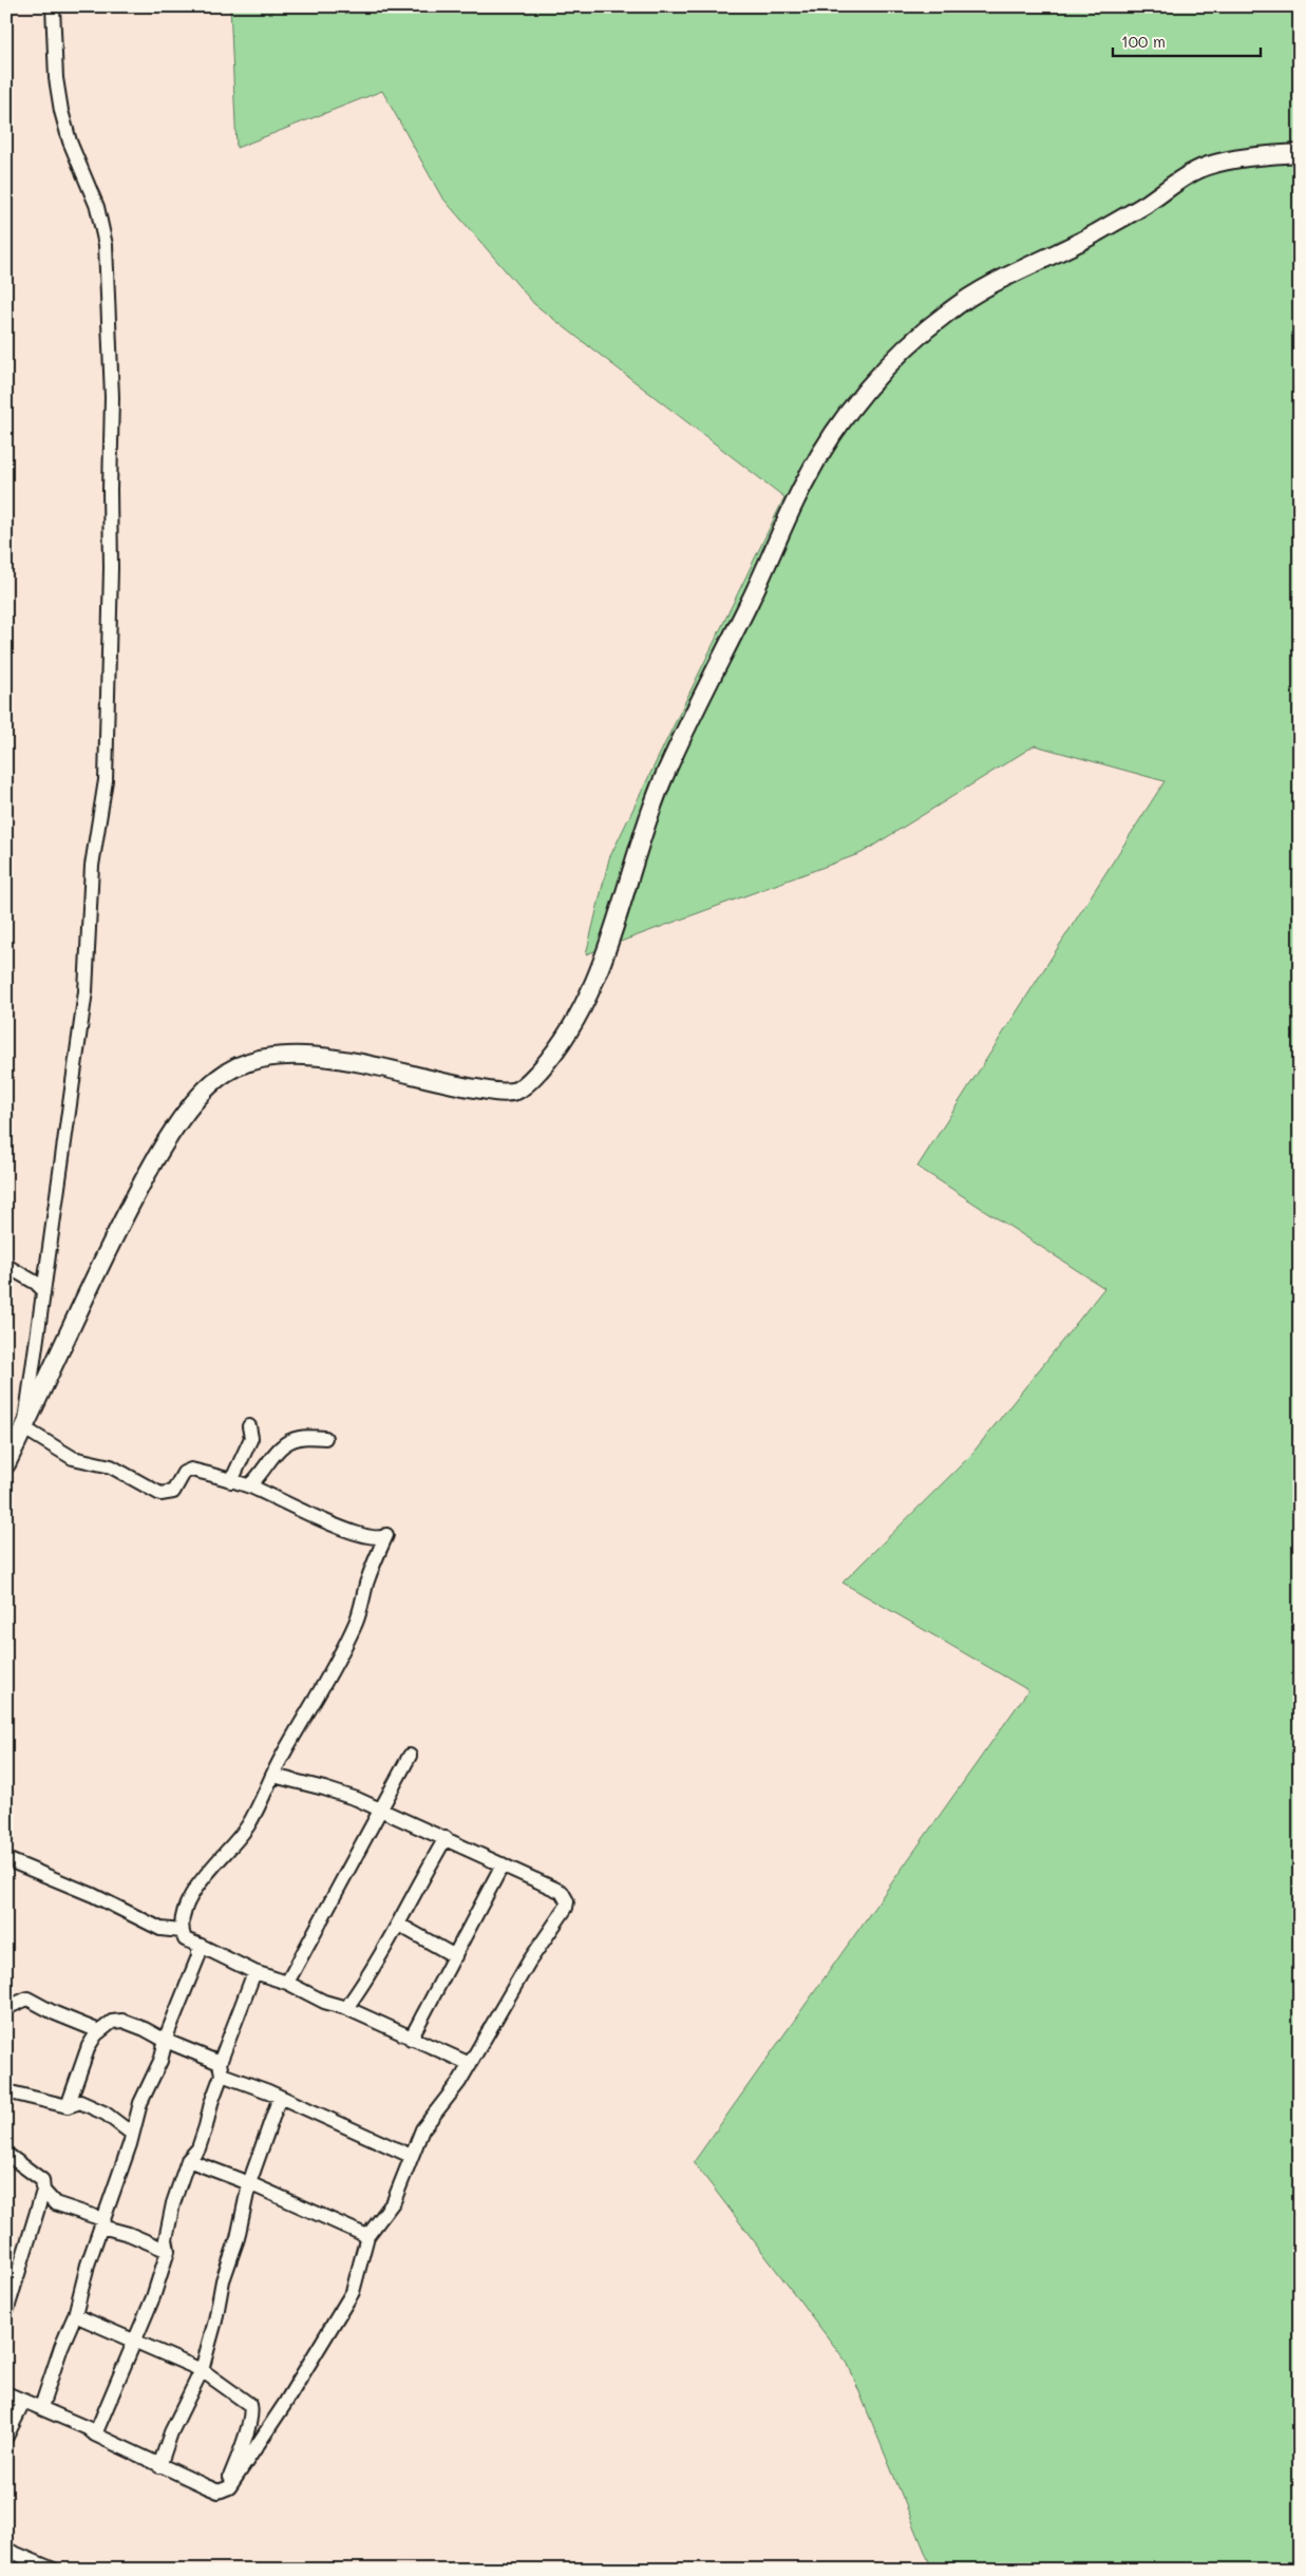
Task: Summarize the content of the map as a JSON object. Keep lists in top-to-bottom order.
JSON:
{
  "scale_bar": "100 m"
}
